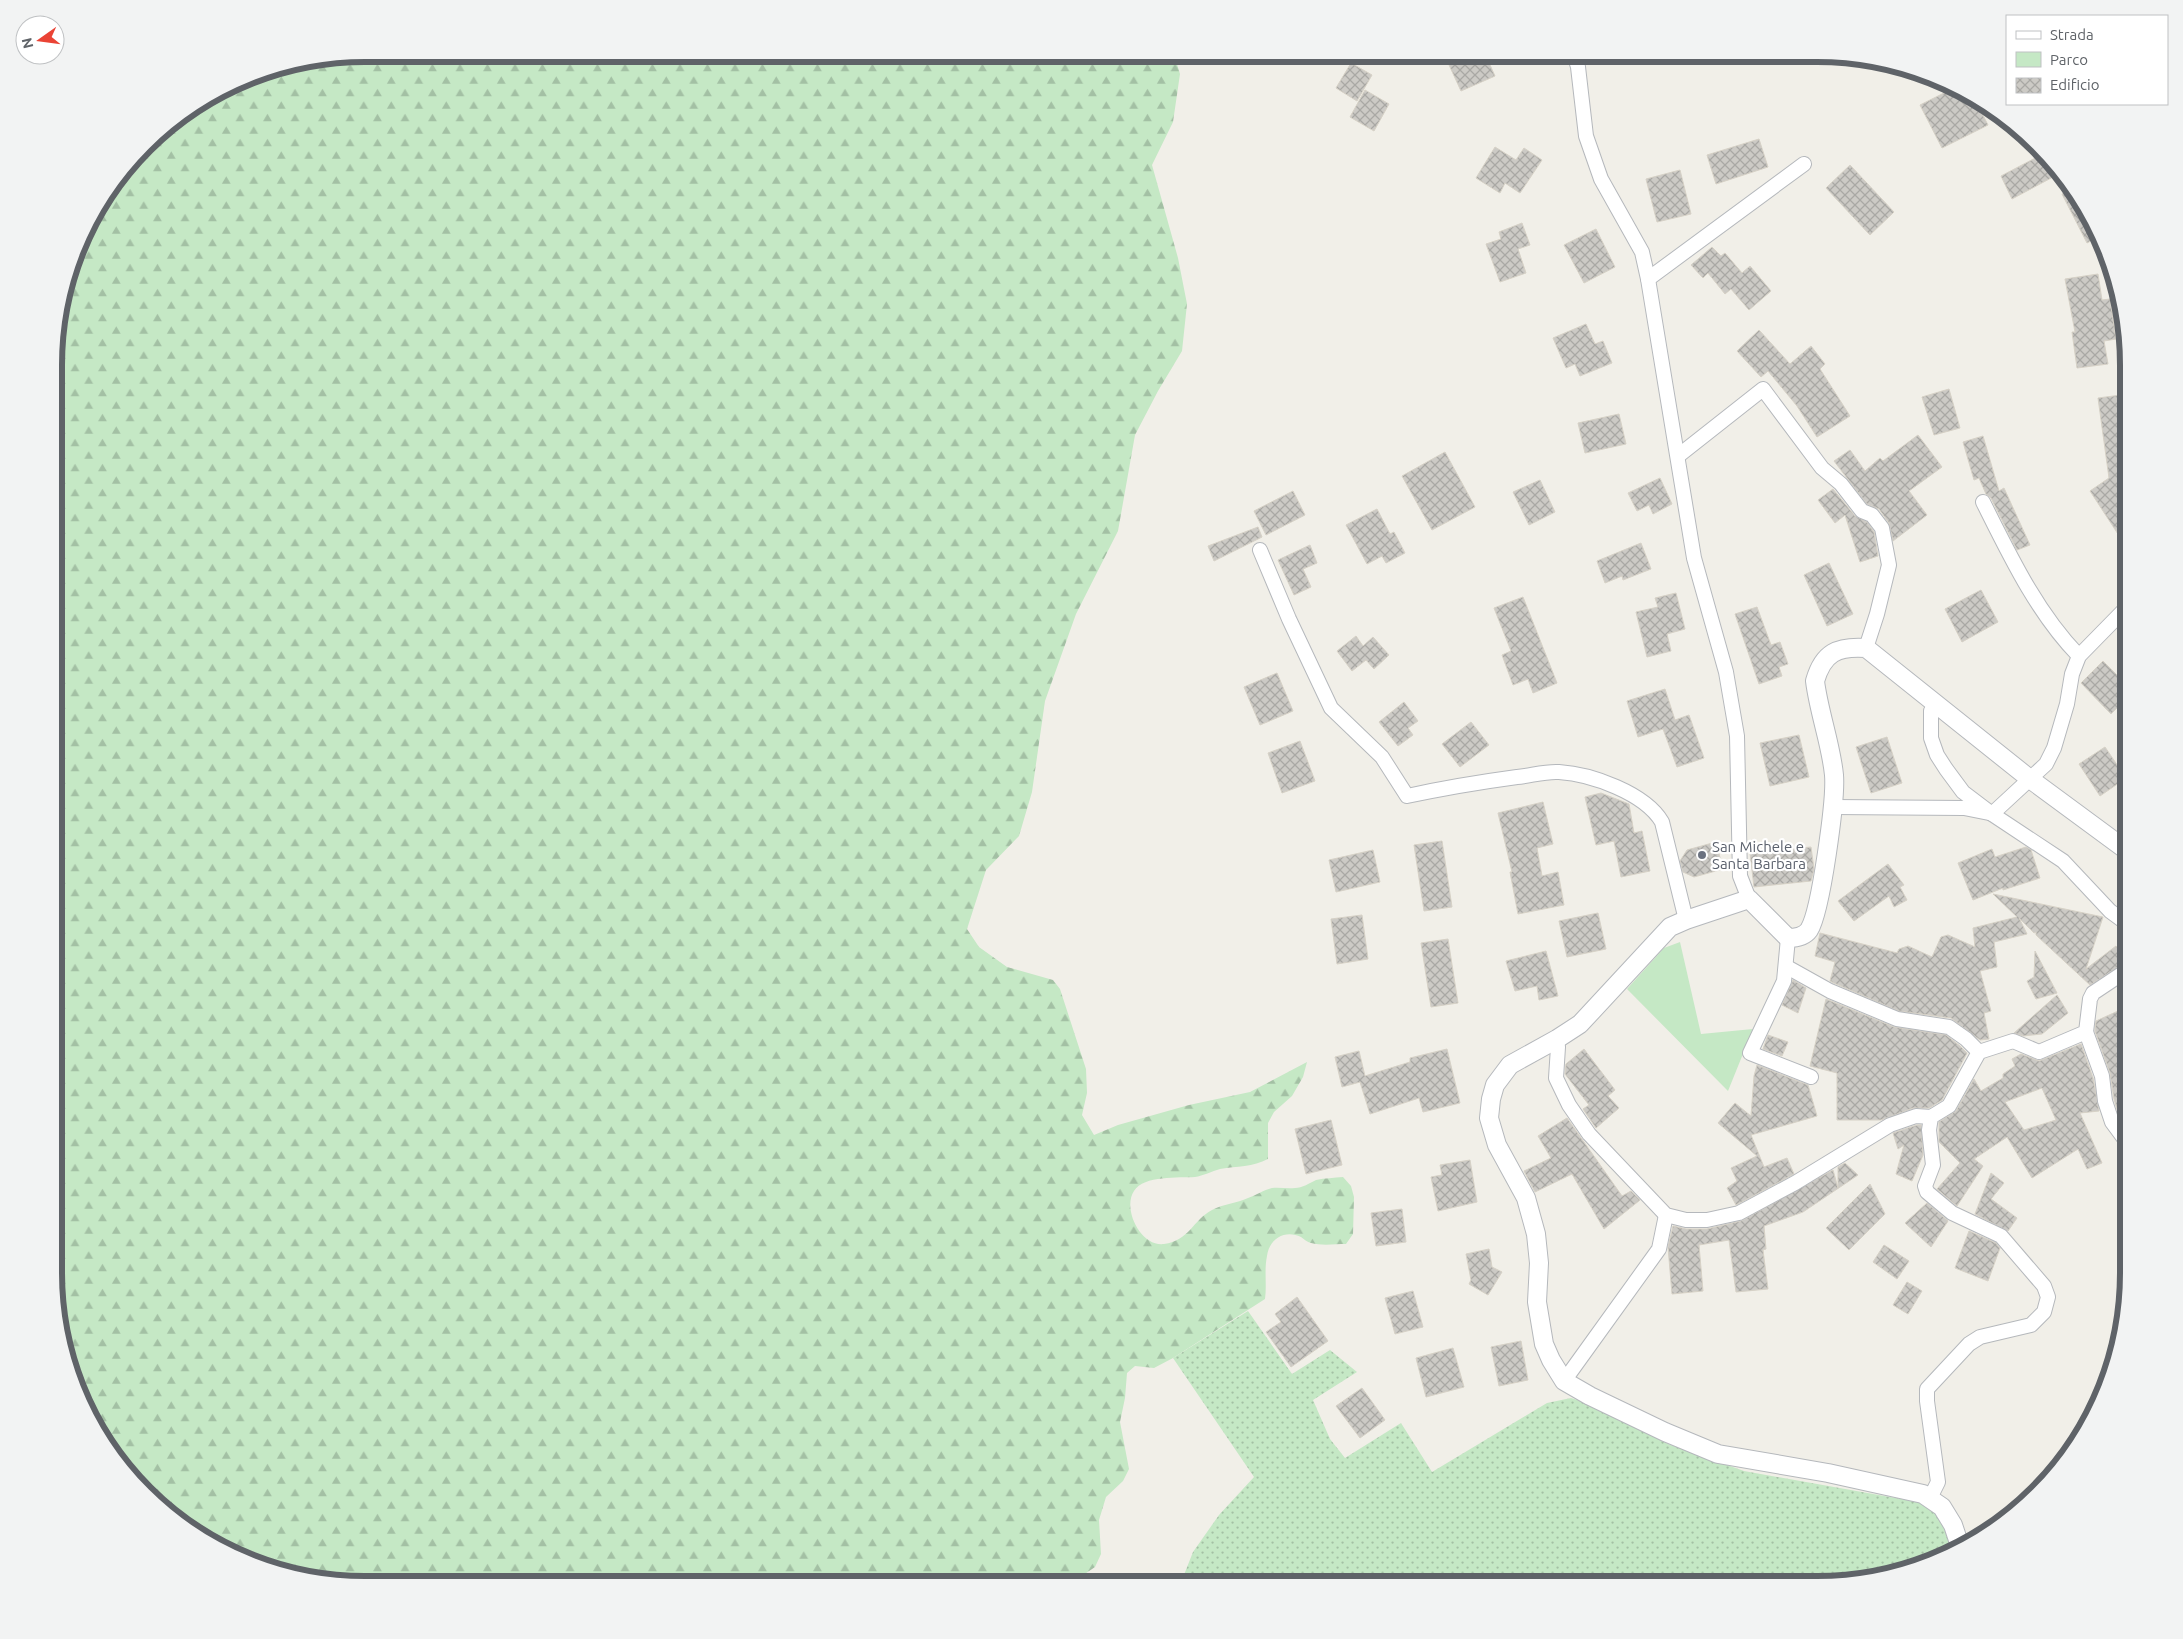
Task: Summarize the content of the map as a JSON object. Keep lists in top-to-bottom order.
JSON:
{
  "places": ["San Michele e Santa Barbara"],
  "legend": ["Strada", "Parco", "Edificio"],
  "north": "left"
}
